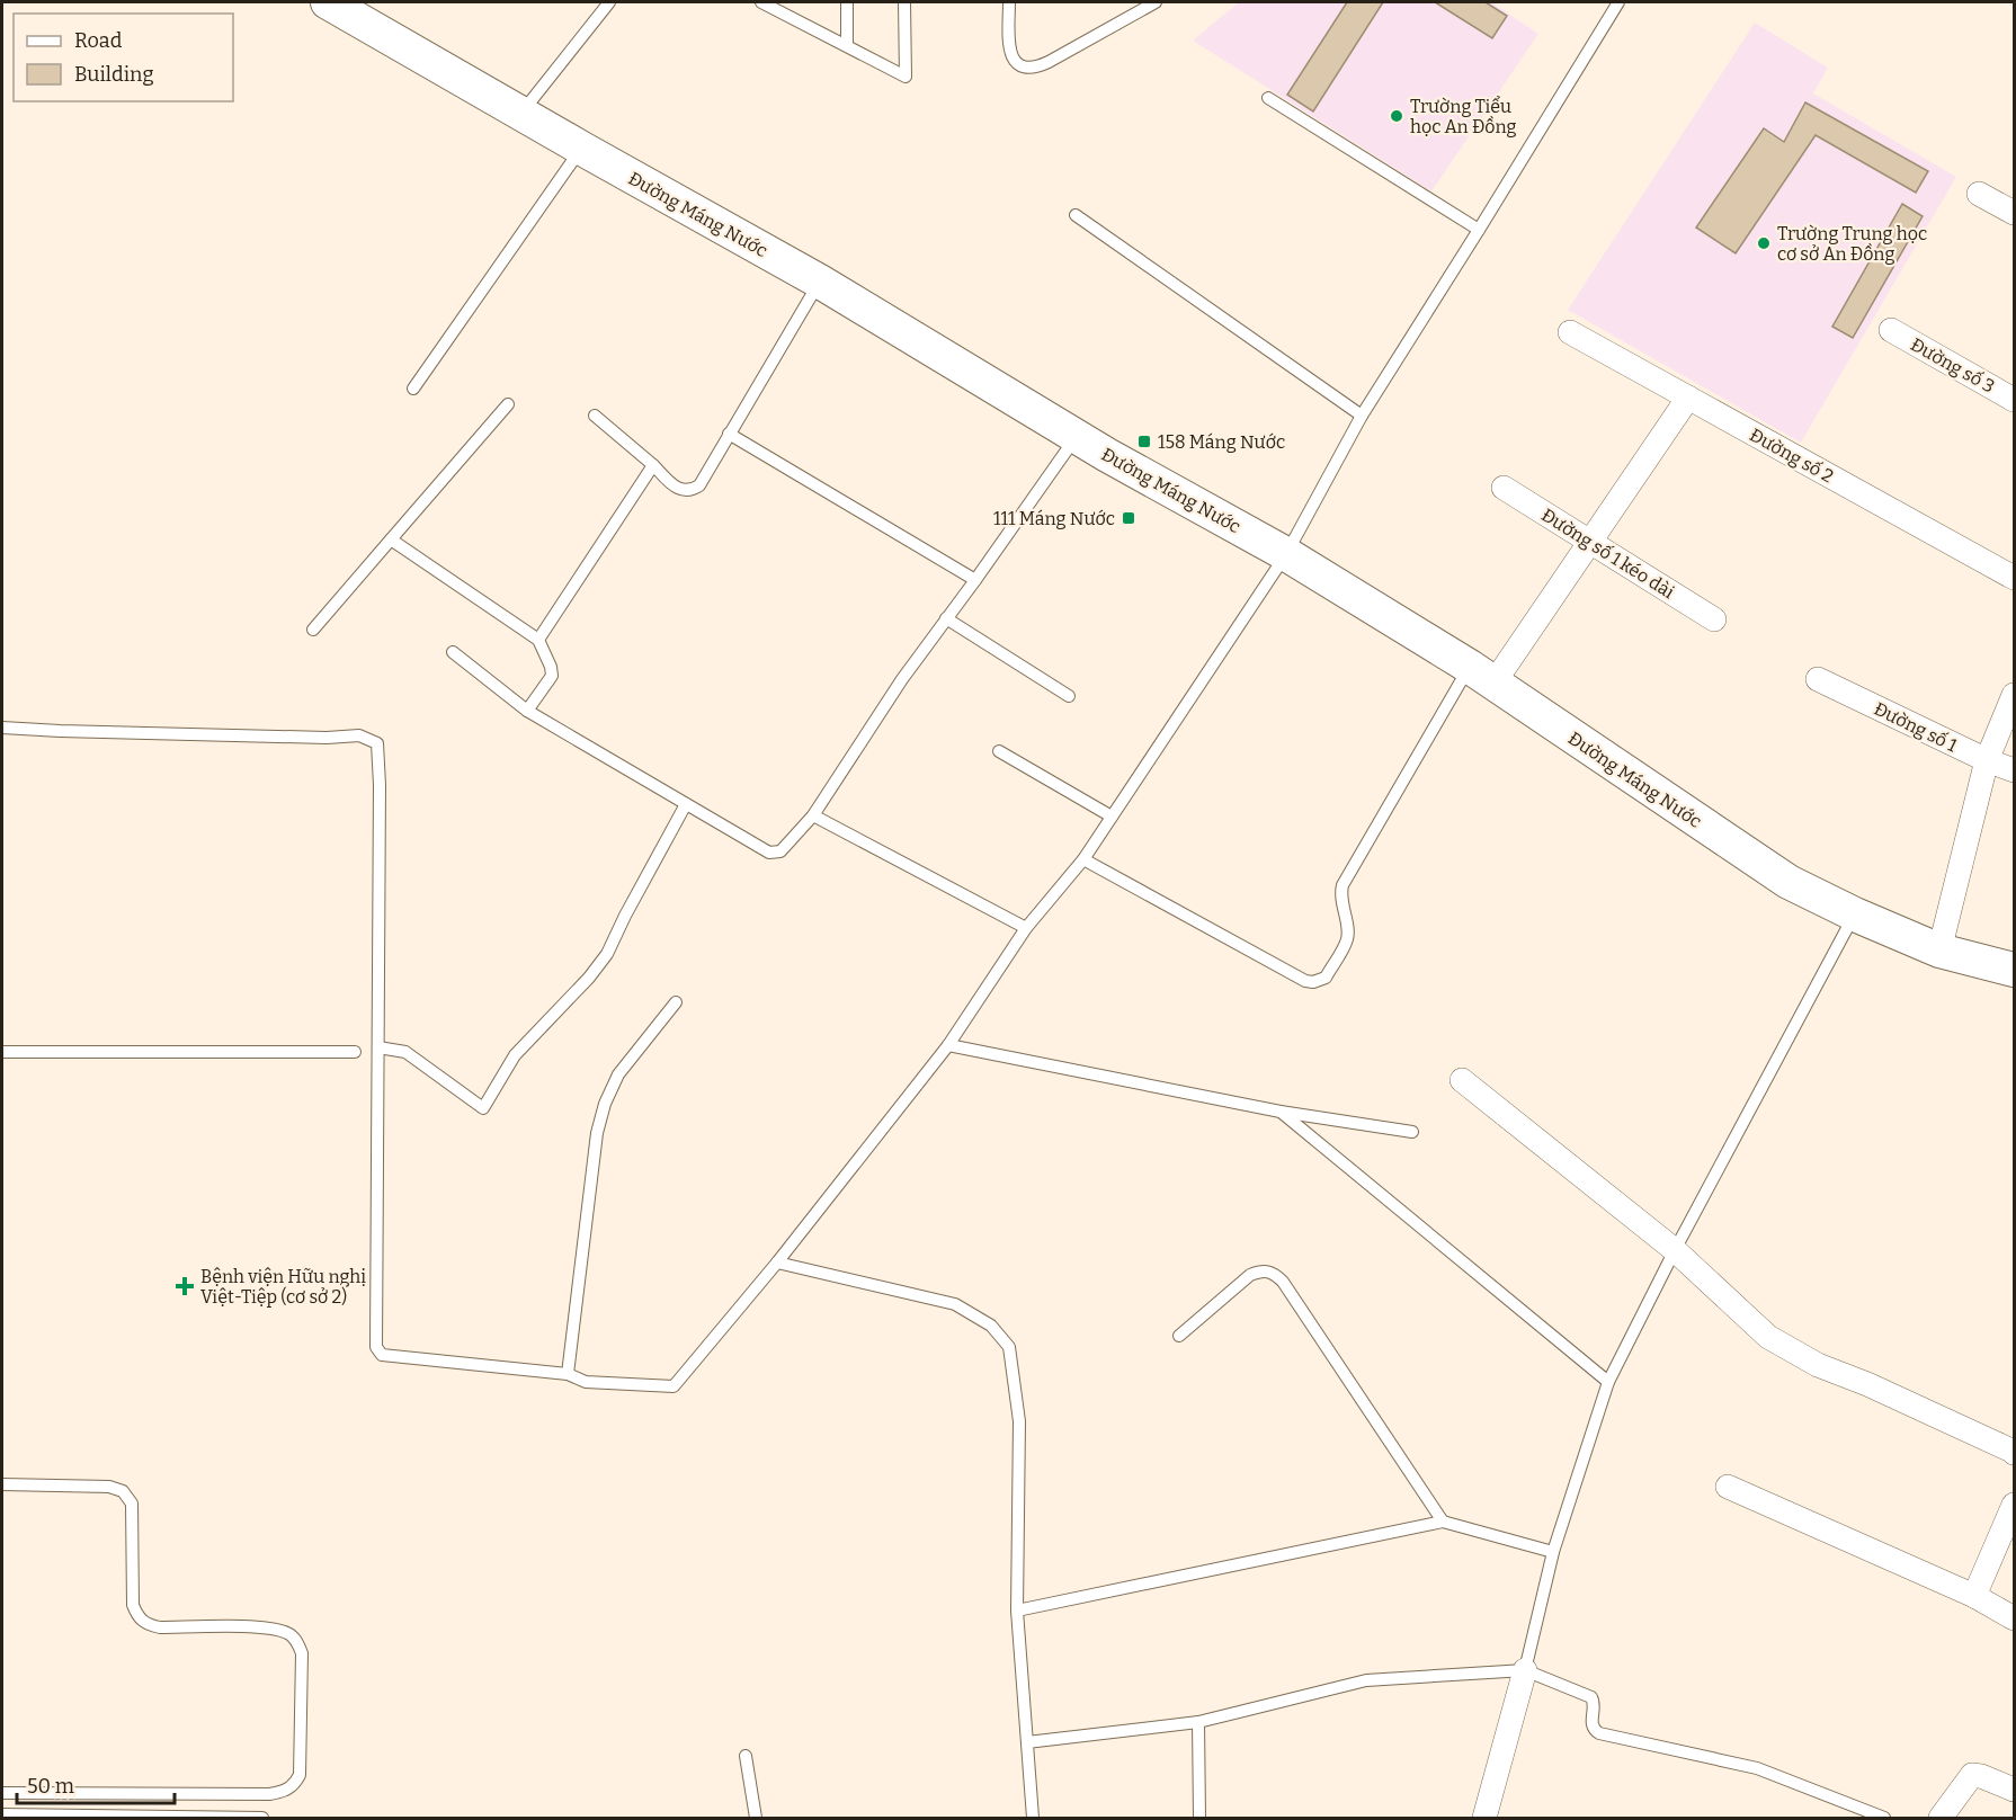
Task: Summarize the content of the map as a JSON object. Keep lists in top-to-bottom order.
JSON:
{
  "streets": {
    "main road": ["Đường Máng Nước"],
    "street": [
      "Đường số 3",
      "Đường số 2",
      "Đường số 1 kéo dài",
      "Đường số 1"
    ]
  },
  "places": {
    "other": ["Trường Tiểu học An Đồng", "Trường Trung học cơ sở An Đồng"],
    "transit": ["158 Máng Nước", "111 Máng Nước"],
    "health": ["Bệnh viện Hữu nghị Việt-Tiệp (cơ sở 2)"]
  },
  "legend": ["Road", "Building"],
  "scale_bar": "50 m"
}
